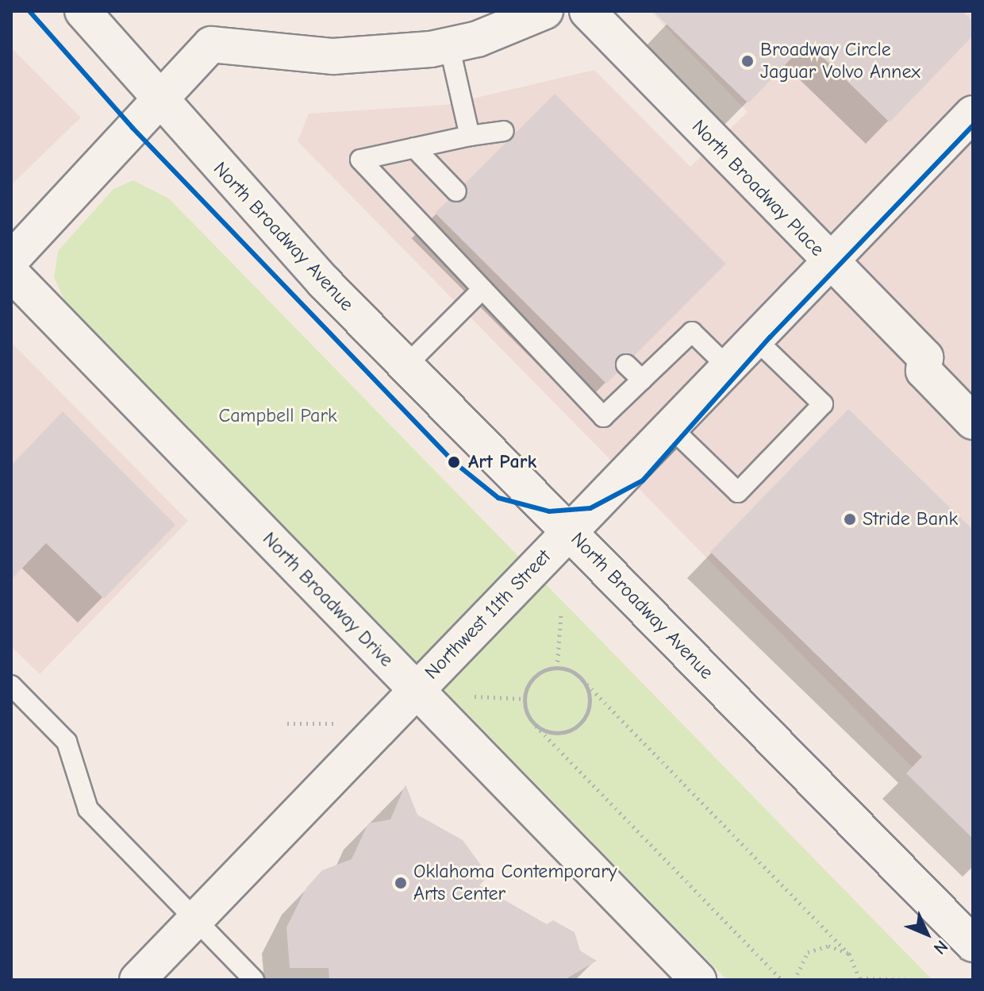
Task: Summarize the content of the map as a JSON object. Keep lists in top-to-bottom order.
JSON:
{
  "streets": {
    "street": [
      "North Broadway Place",
      "North Broadway Avenue",
      "North Broadway Drive",
      "Northwest 11th Street"
    ]
  },
  "crossings": [
    ["North Broadway Place", "Northwest 11th Street"],
    ["North Broadway Avenue", "Northwest 11th Street"],
    ["North Broadway Drive", "Northwest 11th Street"]
  ],
  "parks": ["Campbell Park"],
  "places": [
    "Broadway Circle Jaguar Volvo Annex",
    "Art Park",
    "Stride Bank",
    "Oklahoma Contemporary Arts Center"
  ],
  "north": "bottom right"
}
